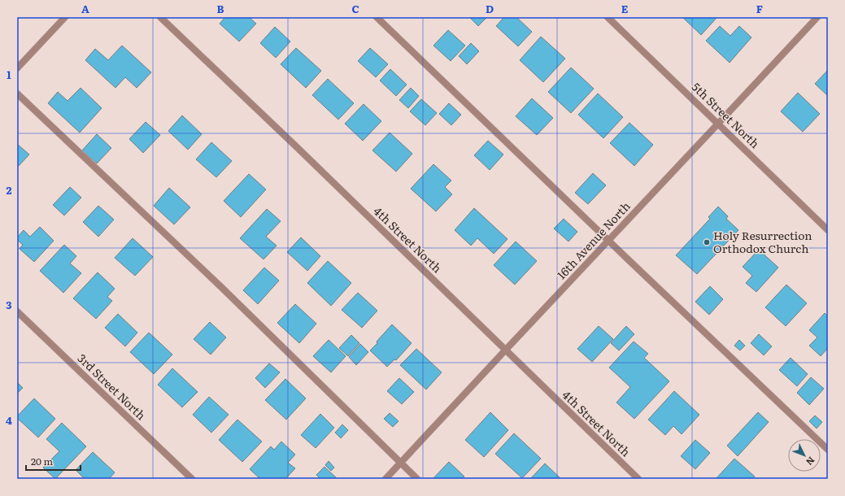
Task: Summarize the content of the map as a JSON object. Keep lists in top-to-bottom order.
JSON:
{
  "streets": {
    "street": [
      "5th Street North",
      "4th Street North",
      "16th Avenue North",
      "3rd Street North"
    ]
  },
  "crossings": [
    ["5th Street North", "16th Avenue North"],
    ["4th Street North", "16th Avenue North"]
  ],
  "places": ["Holy Resurrection Orthodox Church"],
  "scale_bar": "20 m",
  "north": "bottom right",
  "grid": {
    "columns": [
      "A",
      "B",
      "C",
      "D",
      "E",
      "F"
    ],
    "rows": [
      "1",
      "2",
      "3",
      "4"
    ]
  }
}
